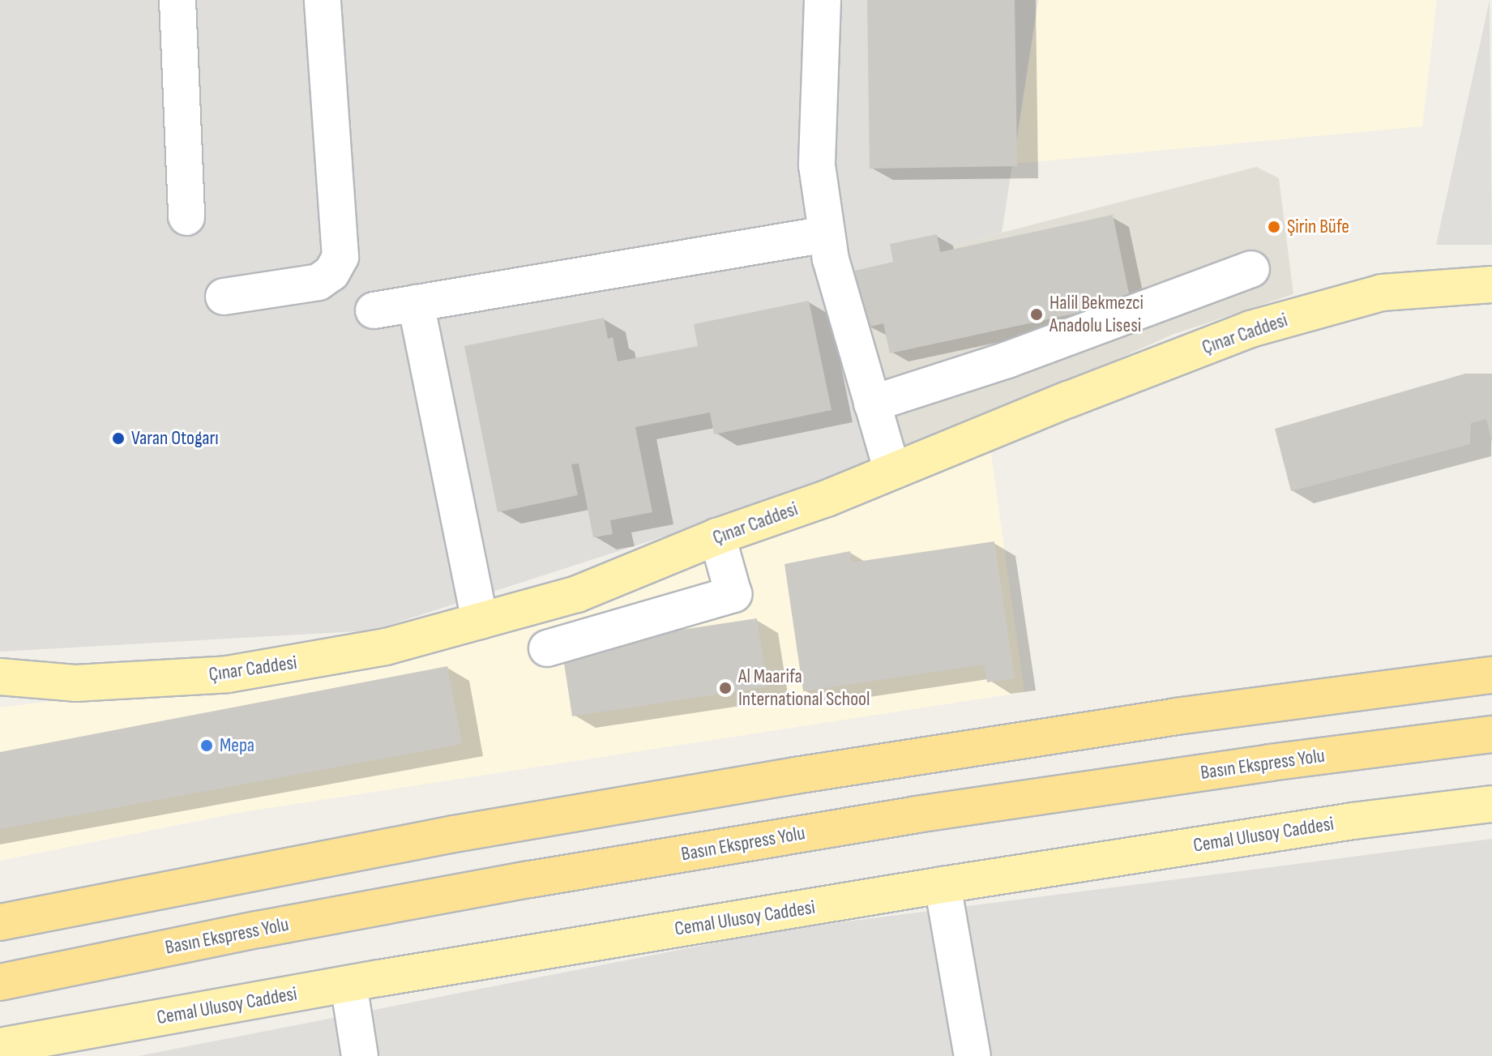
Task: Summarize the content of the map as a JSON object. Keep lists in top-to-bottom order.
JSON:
{
  "streets": {
    "highway": ["Basın Ekspress Yolu"],
    "main road": ["Çınar Caddesi", "Cemal Ulusoy Caddesi"]
  },
  "places": [
    "Şirin Büfe",
    "Halil Bekmezci Anadolu Lisesi",
    "Varan Otogarı",
    "Al Maarifa International School",
    "Mepa"
  ]
}
